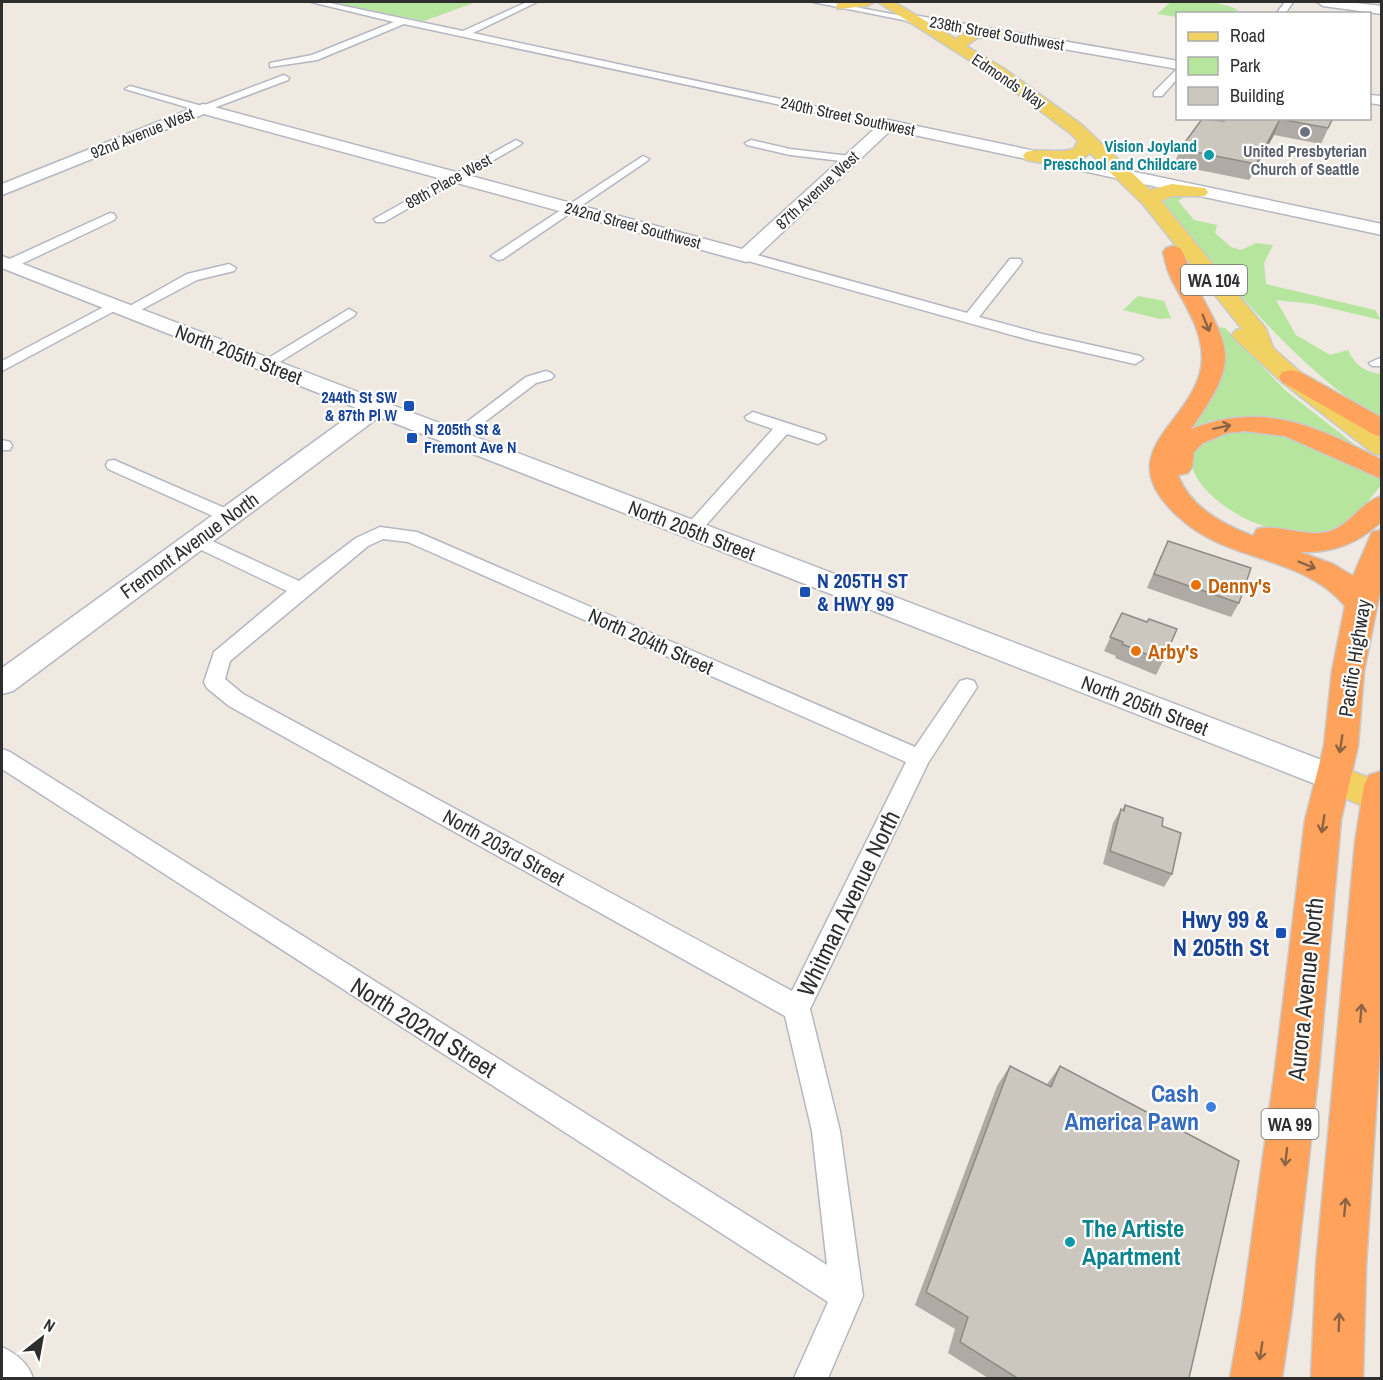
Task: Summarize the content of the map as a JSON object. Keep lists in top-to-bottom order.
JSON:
{
  "streets": {
    "highway": ["Pacific Highway", "Aurora Avenue North", "WA 99"],
    "main road": ["Edmonds Way", "WA 104", "North 205th Street"],
    "street": [
      "238th Street Southwest",
      "240th Street Southwest",
      "92nd Avenue West",
      "89th Place West",
      "87th Avenue West",
      "242nd Street Southwest",
      "Fremont Avenue North",
      "North 204th Street",
      "North 203rd Street",
      "Whitman Avenue North",
      "North 202nd Street"
    ]
  },
  "crossings": [
    ["238th Street Southwest", "Edmonds Way"],
    ["Edmonds Way", "240th Street Southwest"],
    ["240th Street Southwest", "87th Avenue West"],
    ["92nd Avenue West", "242nd Street Southwest"],
    ["89th Place West", "242nd Street Southwest"],
    ["87th Avenue West", "242nd Street Southwest"],
    ["North 205th Street", "Fremont Avenue North"],
    ["North 205th Street", "Pacific Highway"],
    ["North 205th Street", "Aurora Avenue North"],
    ["North 204th Street", "North 203rd Street"],
    ["North 204th Street", "Whitman Avenue North"],
    ["Pacific Highway", "Aurora Avenue North"],
    ["North 203rd Street", "Whitman Avenue North"],
    ["Whitman Avenue North", "North 202nd Street"]
  ],
  "one_way": ["Pacific Highway"],
  "places": {
    "other": [
      "United Presbyterian Church of Seattle",
      "Vision Joyland Preschool and Childcare",
      "Denny's",
      "Arby's",
      "Cash America Pawn",
      "The Artiste Apartment"
    ],
    "transit": [
      "244th St SW & 87th Pl W",
      "N 205th St & Fremont Ave N",
      "N 205TH ST & HWY 99",
      "Hwy 99 & N 205th St"
    ]
  },
  "legend": ["Road", "Park", "Building"],
  "north": "top right"
}
